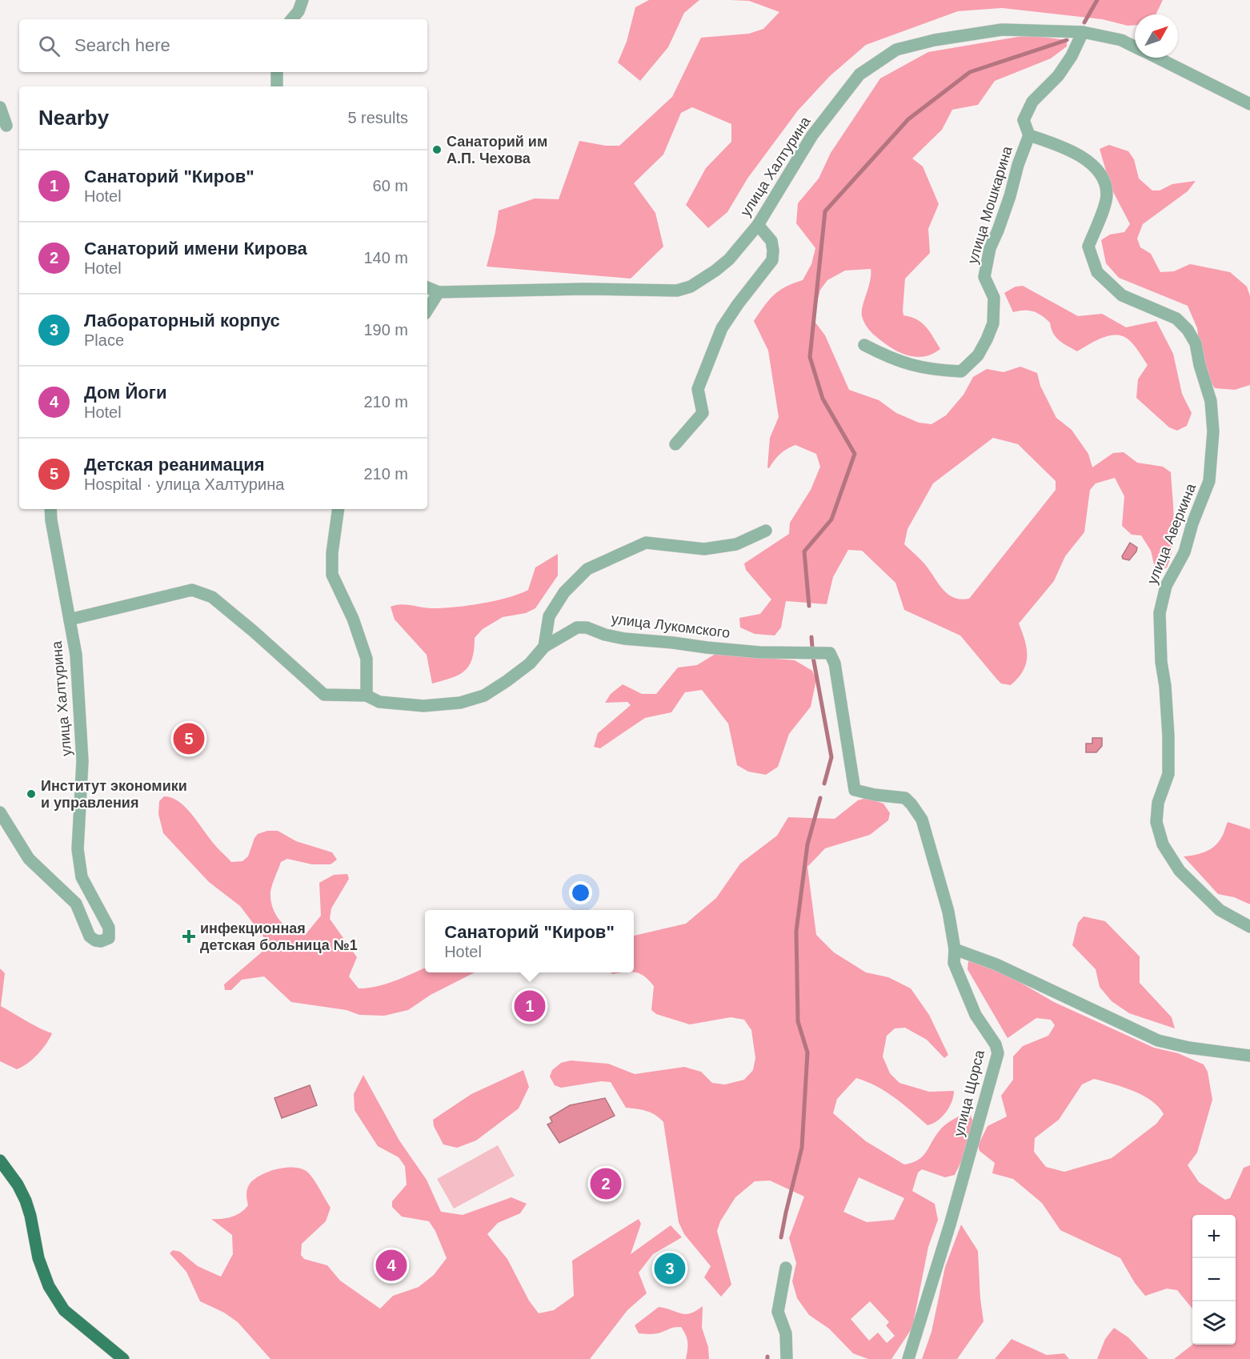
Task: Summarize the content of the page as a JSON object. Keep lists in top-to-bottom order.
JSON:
{
  "streets": {
    "street": [
      "улица Халтурина",
      "улица Мошкарина",
      "улица Аверкина",
      "улица Лукомского",
      "улица Щорса"
    ]
  },
  "crossings": [
    ["улица Халтурина", "улица Лукомского"],
    ["улица Мошкарина", "улица Аверкина"],
    ["улица Лукомского", "улица Щорса"]
  ],
  "places": {
    "other": ["Санаторий им А.П. Чехова", "Институт экономики и управления"],
    "health": ["инфекционная детская больница №1"]
  },
  "north": "top right",
  "page": {
    "search": "Search here",
    "heading": ["Nearby", "5 results"],
    "list": [
      {
        "mark": "1",
        "name": "Санаторий \"Киров\"",
        "note": "Hotel",
        "value": "60 m"
      },
      {
        "mark": "2",
        "name": "Санаторий имени Кирова",
        "note": "Hotel",
        "value": "140 m"
      },
      {
        "mark": "3",
        "name": "Лабораторный корпус",
        "note": "Place",
        "value": "190 m"
      },
      {
        "mark": "4",
        "name": "Дом Йоги",
        "note": "Hotel",
        "value": "210 m"
      },
      {
        "mark": "5",
        "name": "Детская реанимация",
        "note": "Hospital · улица Халтурина",
        "value": "210 m"
      }
    ],
    "pins": [
      "5",
      "1",
      "2",
      "4",
      "3"
    ],
    "popup": ["Санаторий \"Киров\"", "Hotel"],
    "map_buttons": ["+", "−"]
  }
}
